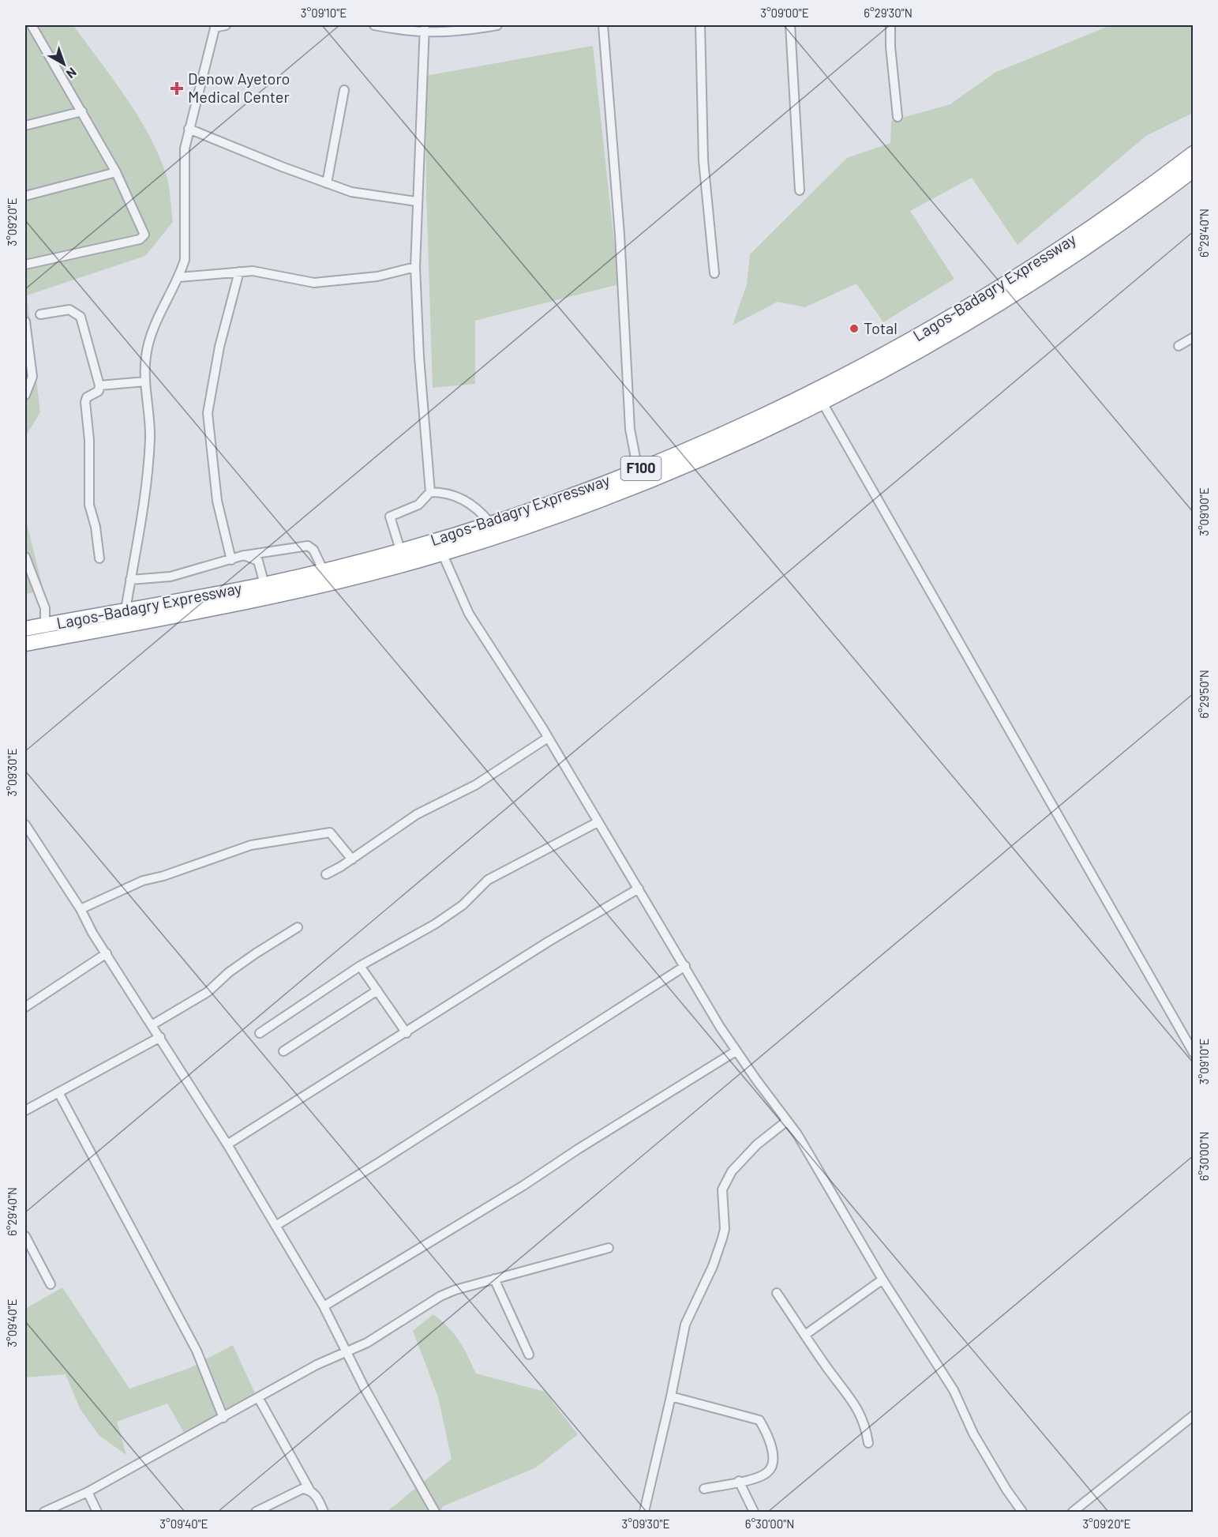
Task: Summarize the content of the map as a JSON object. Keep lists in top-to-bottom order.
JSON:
{
  "streets": {
    "highway": ["Lagos-Badagry Expressway", "F100"]
  },
  "places": {
    "health": ["Denow Ayetoro Medical Center"],
    "other": ["Total"]
  },
  "north": "bottom right",
  "coordinates": [
    "3°09'10\"E",
    "3°09'00\"E",
    "6°29'30\"N",
    "3°09'20\"E",
    "6°29'40\"N",
    "6°29'50\"N",
    "3°09'30\"E",
    "6°30'00\"N",
    "3°09'40\"E"
  ]
}
